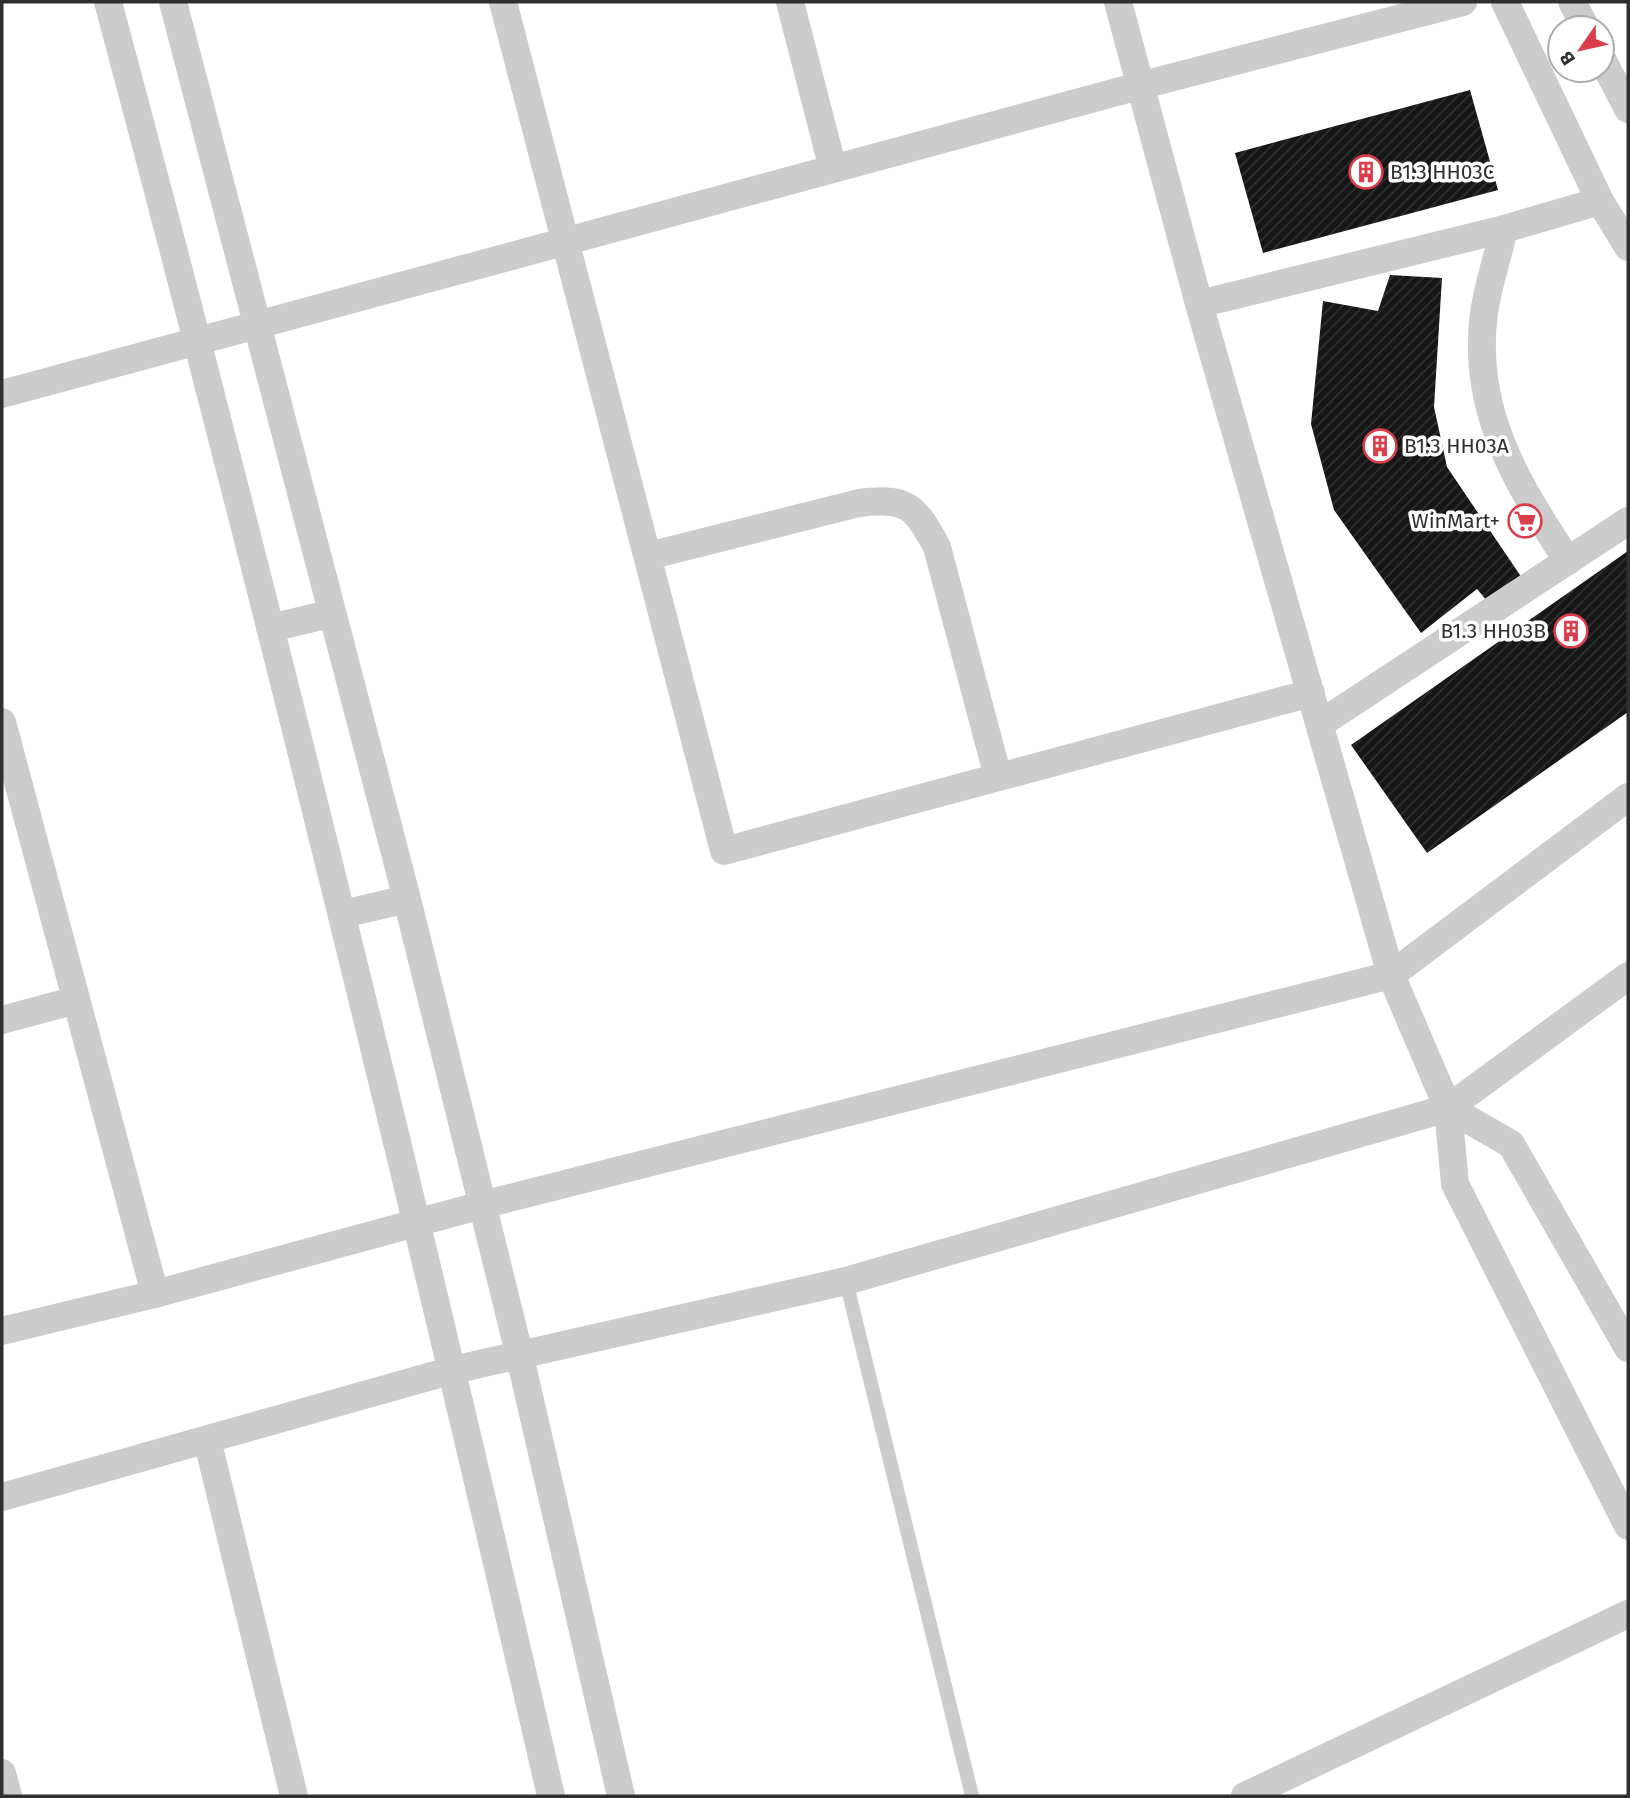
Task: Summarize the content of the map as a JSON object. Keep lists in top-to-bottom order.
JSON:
{
  "places": {
    "building": ["B1.3 HH03C", "B1.3 HH03A", "B1.3 HH03B"],
    "supermarket": ["WinMart+"]
  },
  "north": "bottom left"
}
